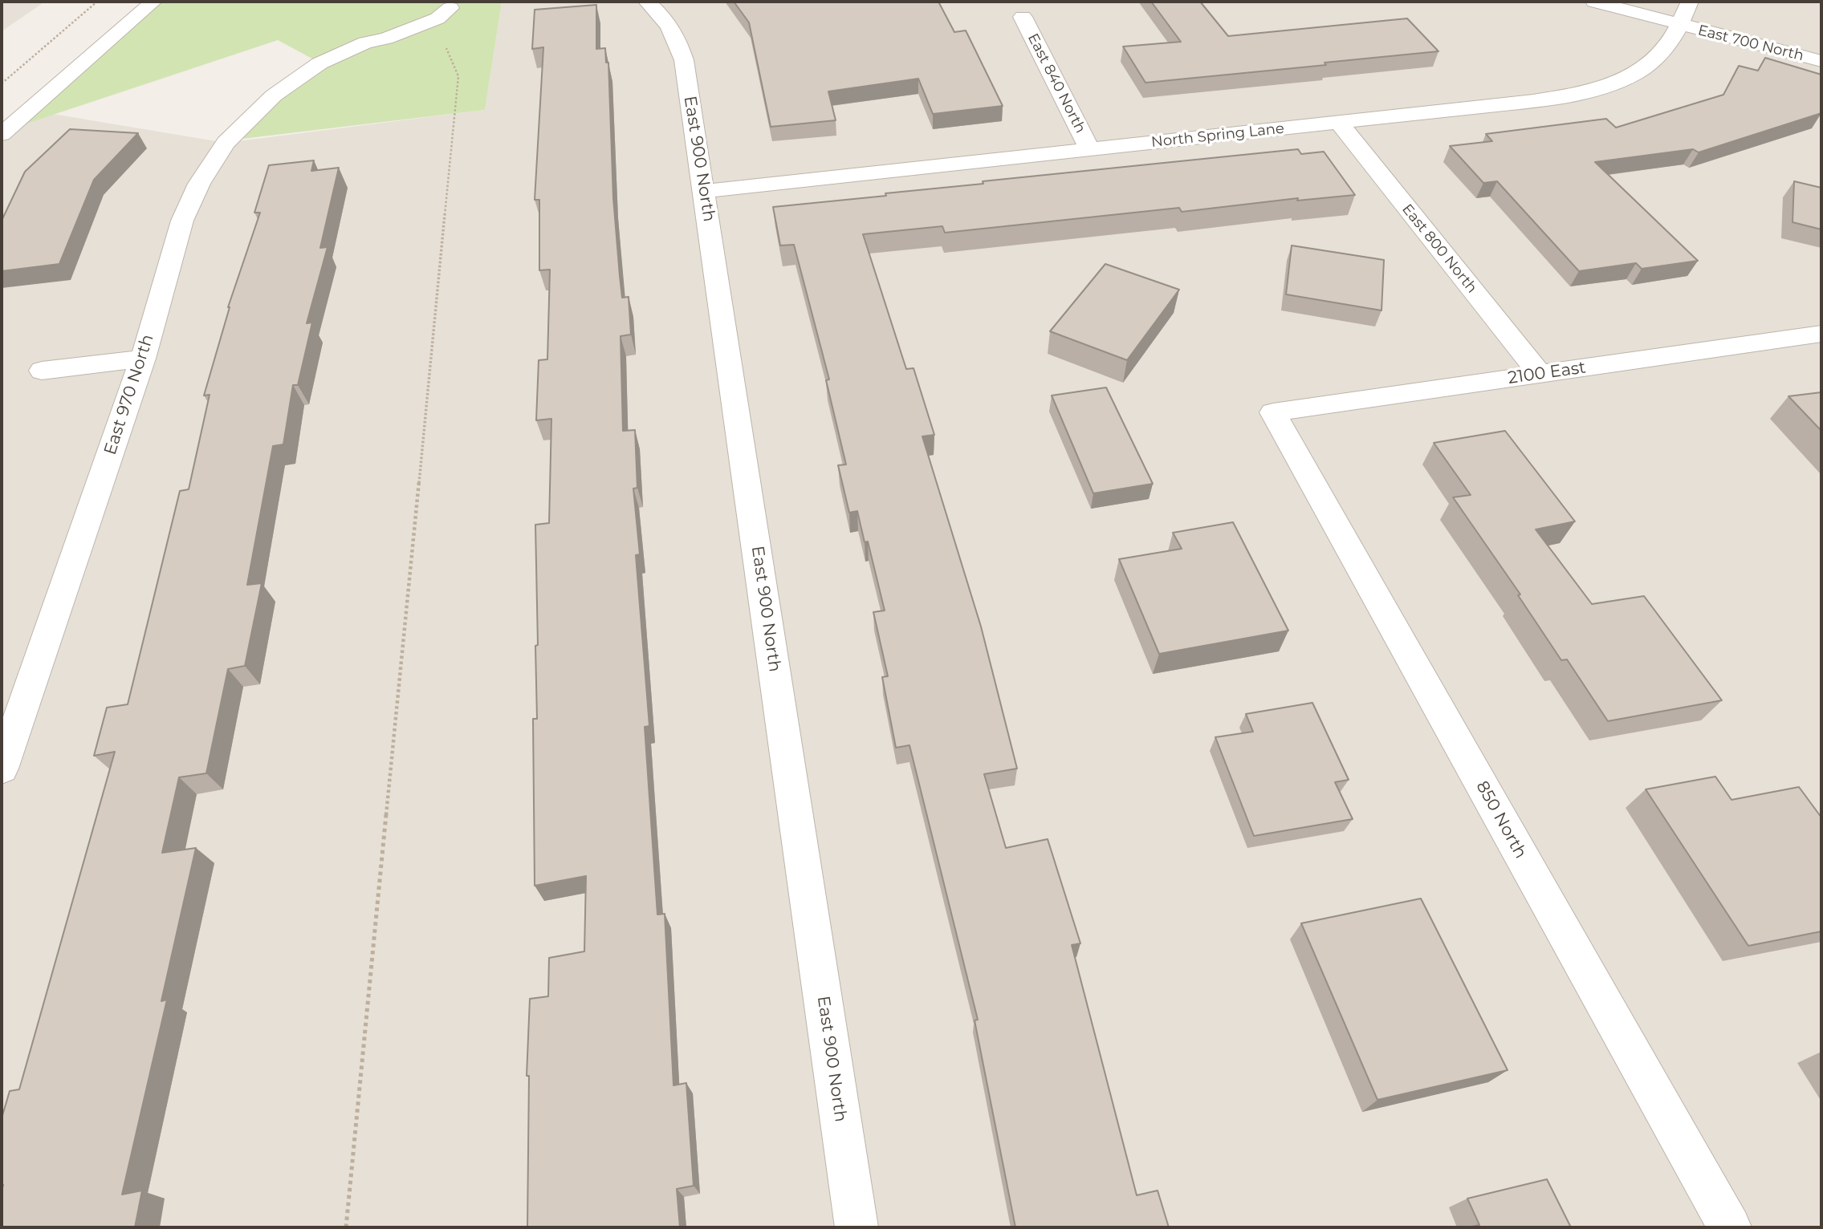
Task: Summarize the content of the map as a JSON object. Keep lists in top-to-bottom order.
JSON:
{
  "streets": {
    "street": [
      "East 700 North",
      "East 840 North",
      "North Spring Lane",
      "East 900 North",
      "East 800 North",
      "2100 East",
      "East 970 North",
      "850 North"
    ]
  },
  "crossings": [
    ["East 700 North", "North Spring Lane"],
    ["East 840 North", "North Spring Lane"],
    ["North Spring Lane", "East 900 North"],
    ["North Spring Lane", "East 800 North"],
    ["East 800 North", "2100 East"],
    ["2100 East", "850 North"]
  ]
}
